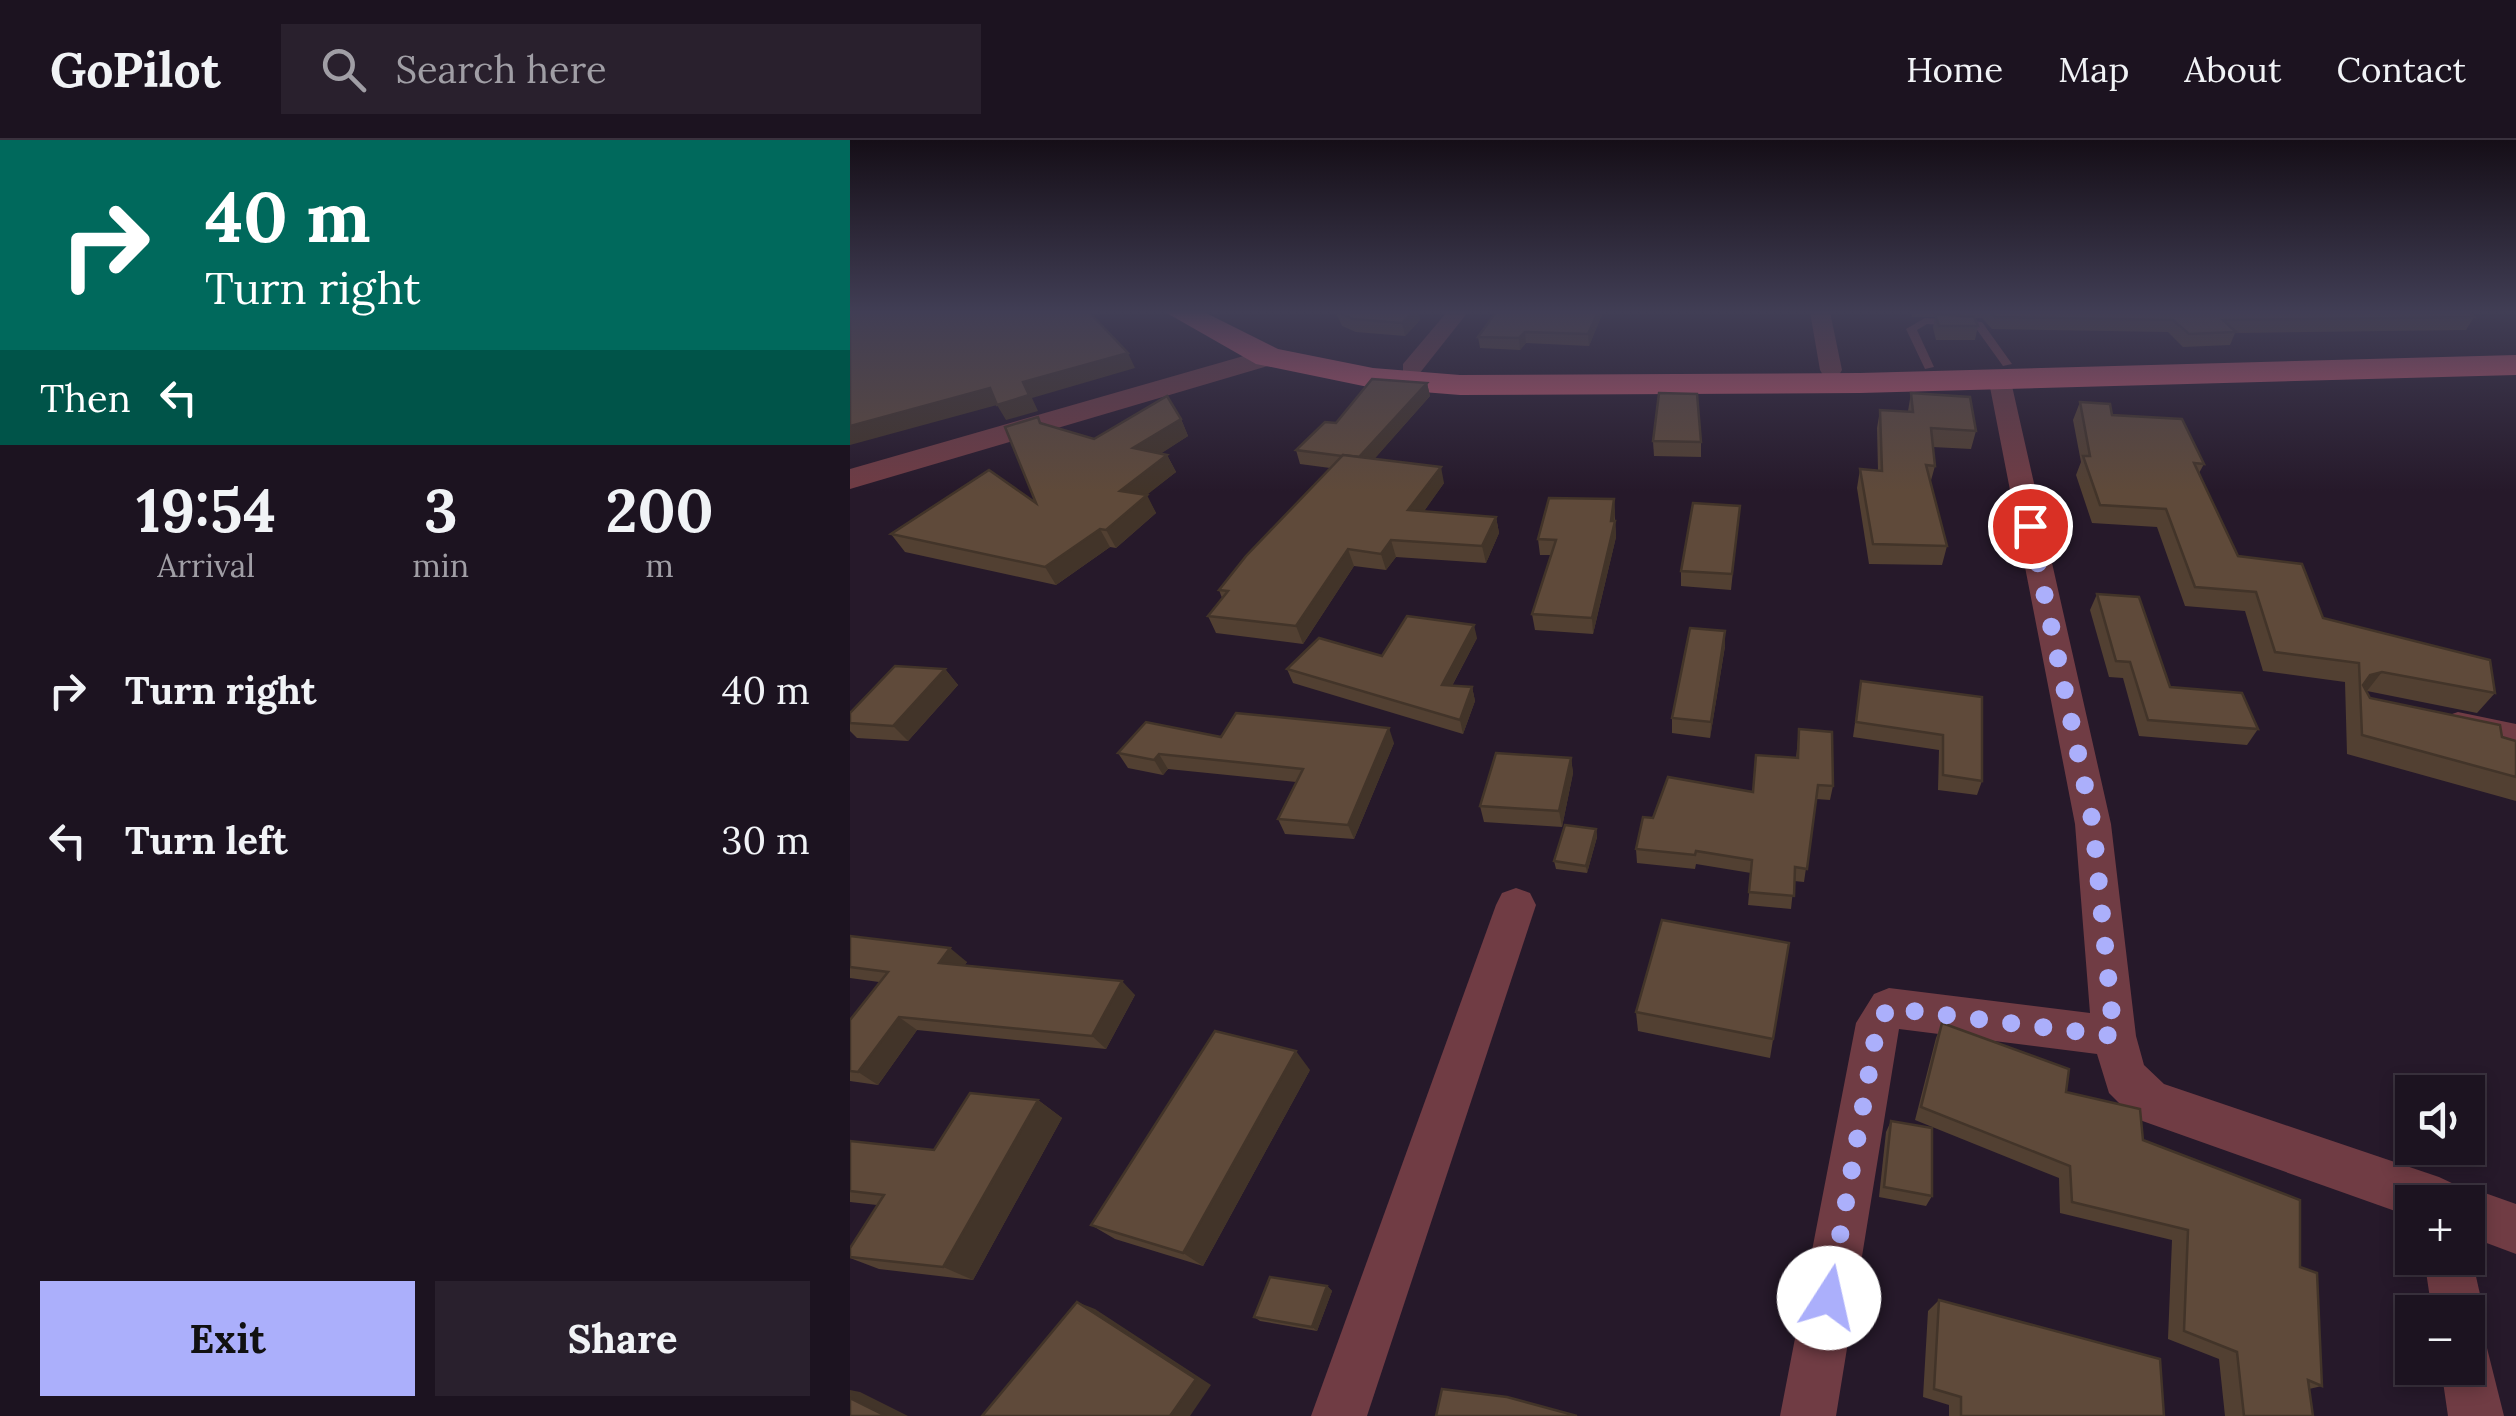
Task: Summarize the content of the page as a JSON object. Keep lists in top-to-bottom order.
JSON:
{
  "page": {
    "header": "GoPilot",
    "search": "Search here",
    "nav": [
      "Home",
      "Map",
      "About",
      "Contact"
    ],
    "turn": ["40 m", "Turn right"],
    "then": "Then",
    "eta": [
      "19:54",
      "Arrival",
      "3",
      "min",
      "200",
      "m"
    ],
    "list": [
      {
        "name": "Turn right",
        "value": "40 m"
      },
      {
        "name": "Turn left",
        "value": "30 m"
      }
    ],
    "map_buttons": ["+", "−"],
    "buttons": ["Exit", "Share"]
  }
}
